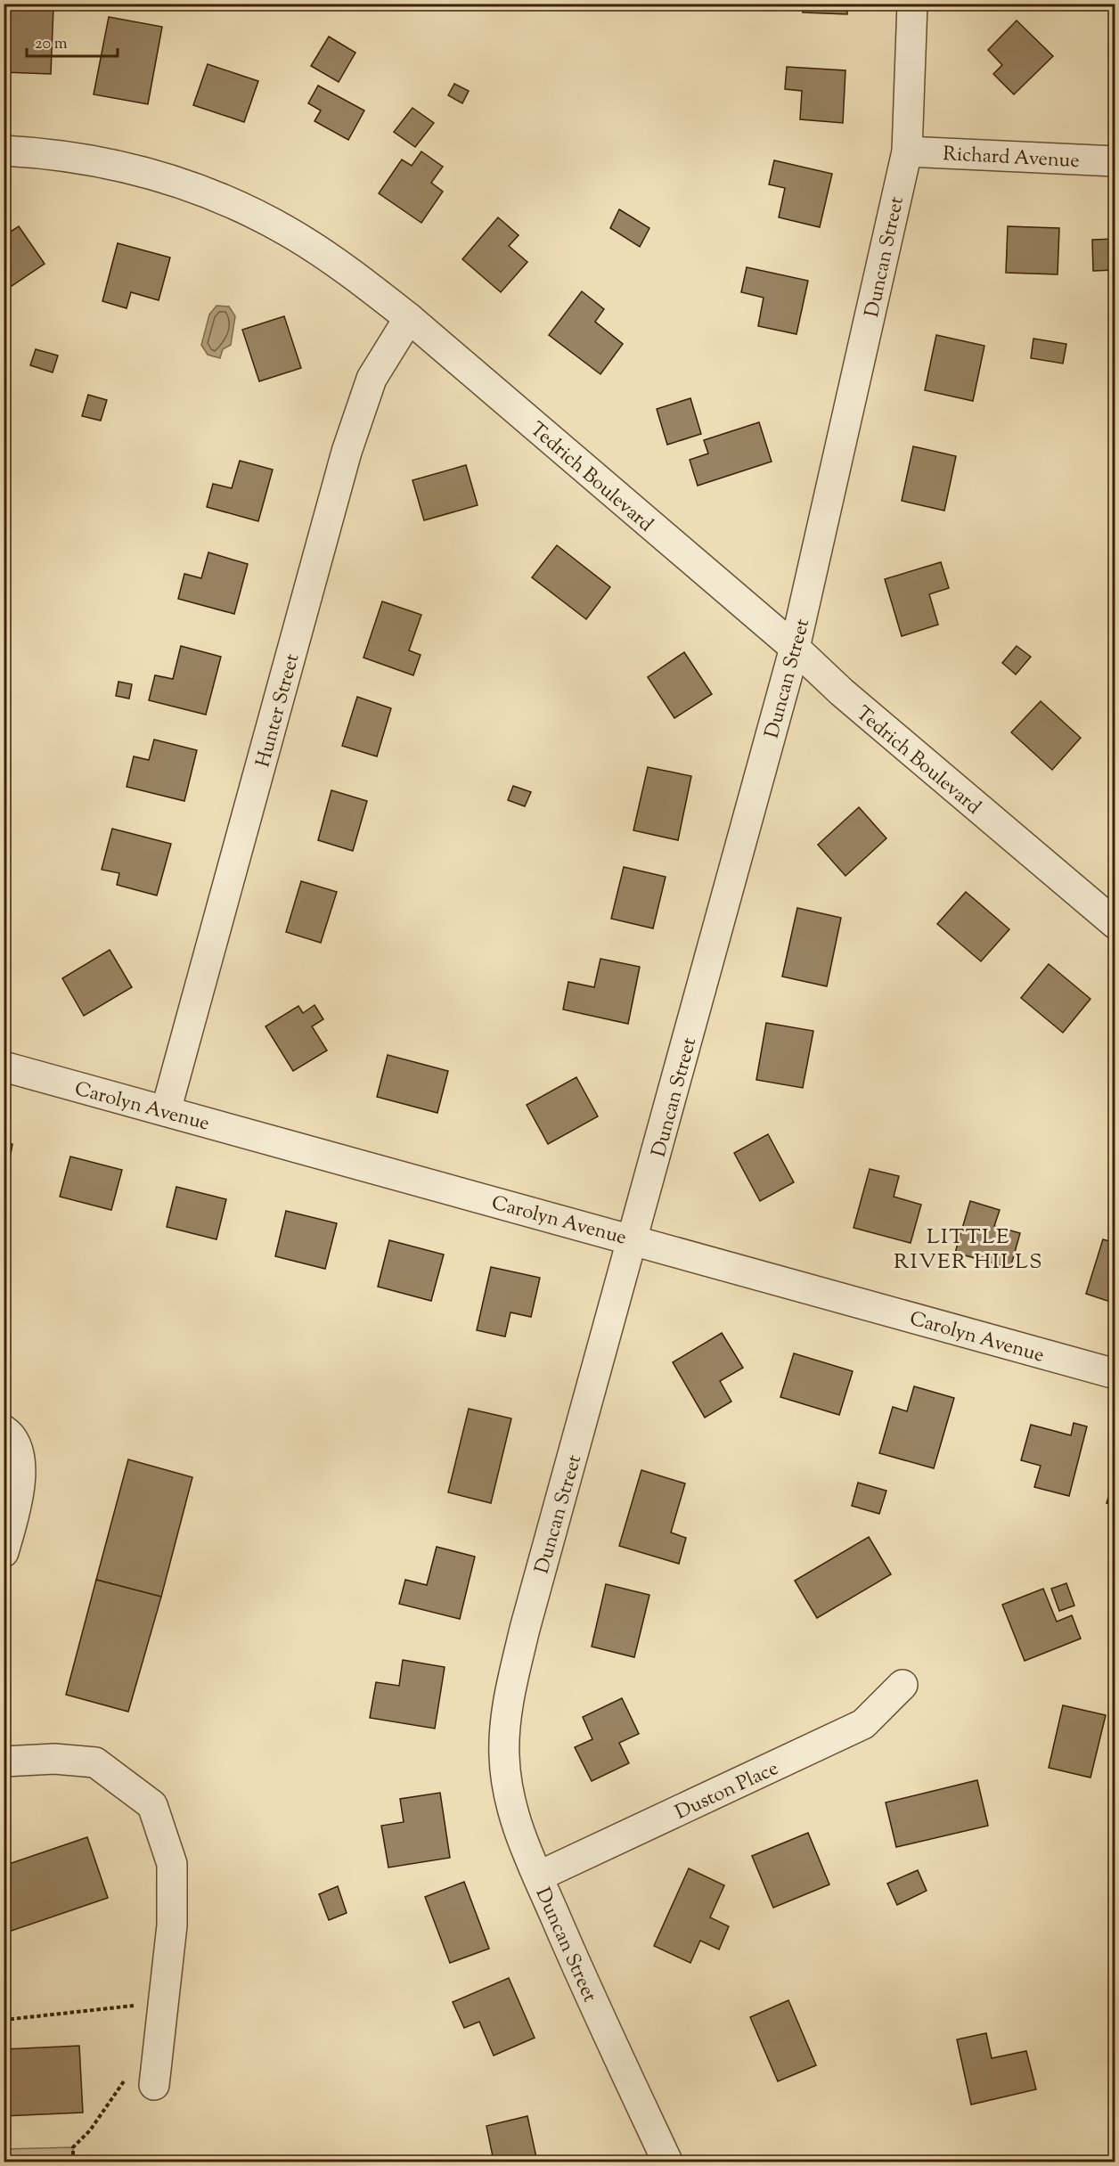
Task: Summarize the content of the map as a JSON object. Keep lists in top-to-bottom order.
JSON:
{
  "streets": {
    "street": [
      "Richard Avenue",
      "Duncan Street",
      "Tedrich Boulevard",
      "Hunter Street",
      "Carolyn Avenue",
      "Duston Place"
    ]
  },
  "crossings": [
    ["Richard Avenue", "Duncan Street"],
    ["Duncan Street", "Tedrich Boulevard"],
    ["Duncan Street", "Carolyn Avenue"],
    ["Duncan Street", "Duston Place"],
    ["Tedrich Boulevard", "Hunter Street"],
    ["Hunter Street", "Carolyn Avenue"]
  ],
  "districts": ["LITTLE RIVER HILLS"],
  "scale_bar": "20 m"
}
